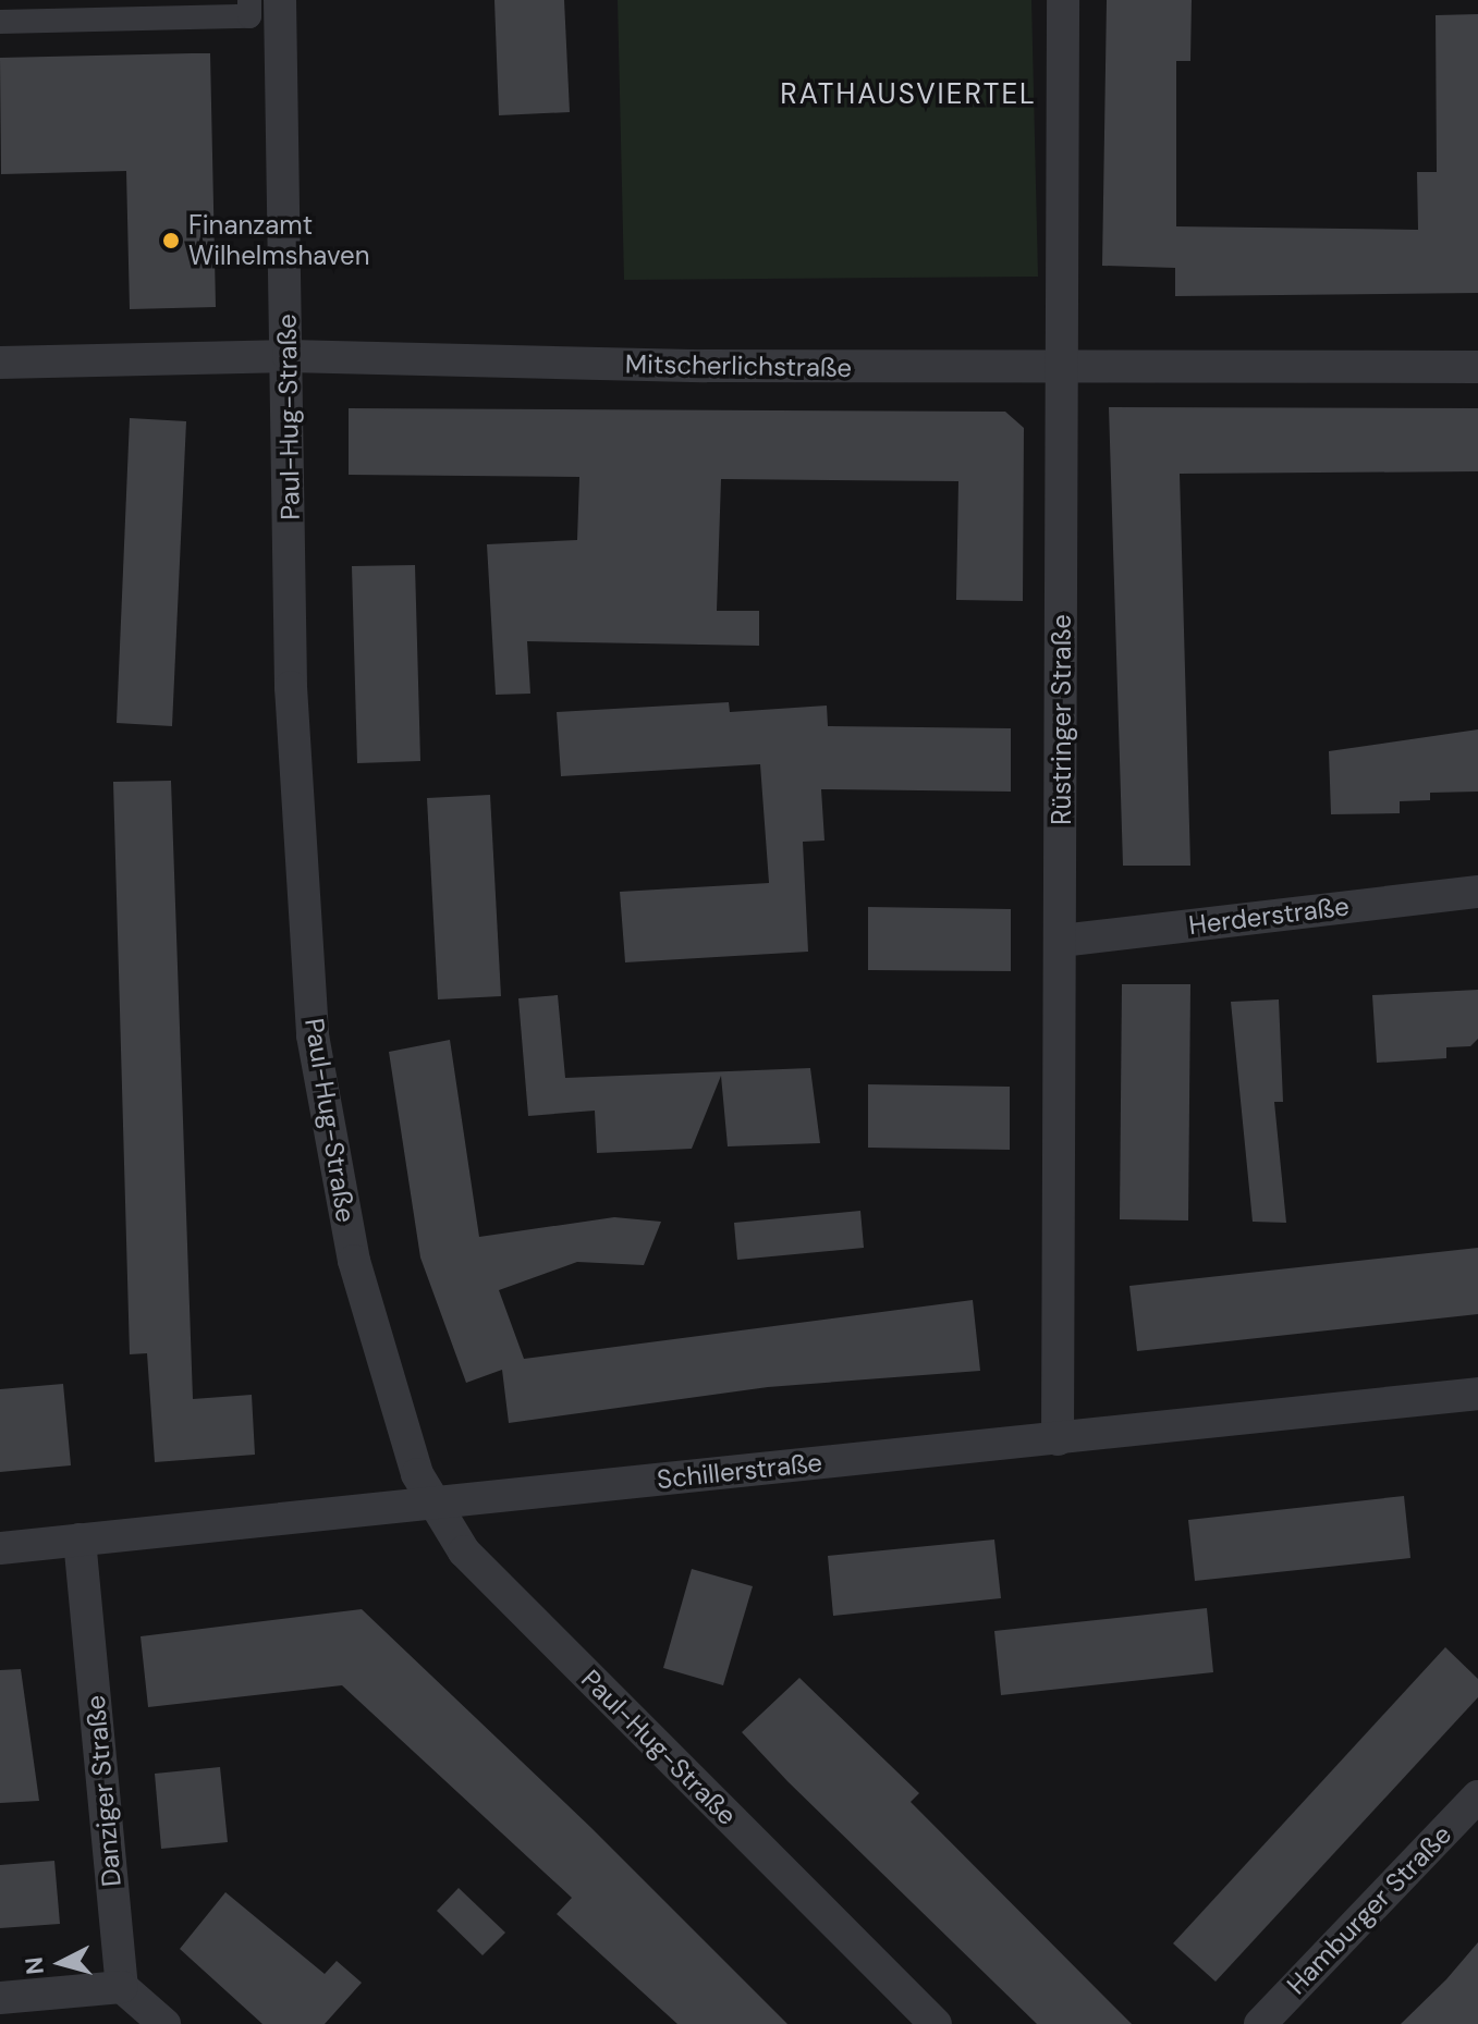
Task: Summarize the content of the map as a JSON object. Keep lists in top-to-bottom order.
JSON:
{
  "streets": {
    "street": [
      "Mitscherlichstraße",
      "Paul-Hug-Straße",
      "Rüstringer Straße",
      "Herderstraße",
      "Schillerstraße",
      "Danziger Straße",
      "Hamburger Straße"
    ]
  },
  "crossings": [
    ["Mitscherlichstraße", "Paul-Hug-Straße"],
    ["Mitscherlichstraße", "Rüstringer Straße"],
    ["Paul-Hug-Straße", "Schillerstraße"],
    ["Rüstringer Straße", "Herderstraße"],
    ["Rüstringer Straße", "Schillerstraße"],
    ["Schillerstraße", "Danziger Straße"]
  ],
  "districts": ["RATHAUSVIERTEL"],
  "places": ["Finanzamt Wilhelmshaven"],
  "north": "left"
}
